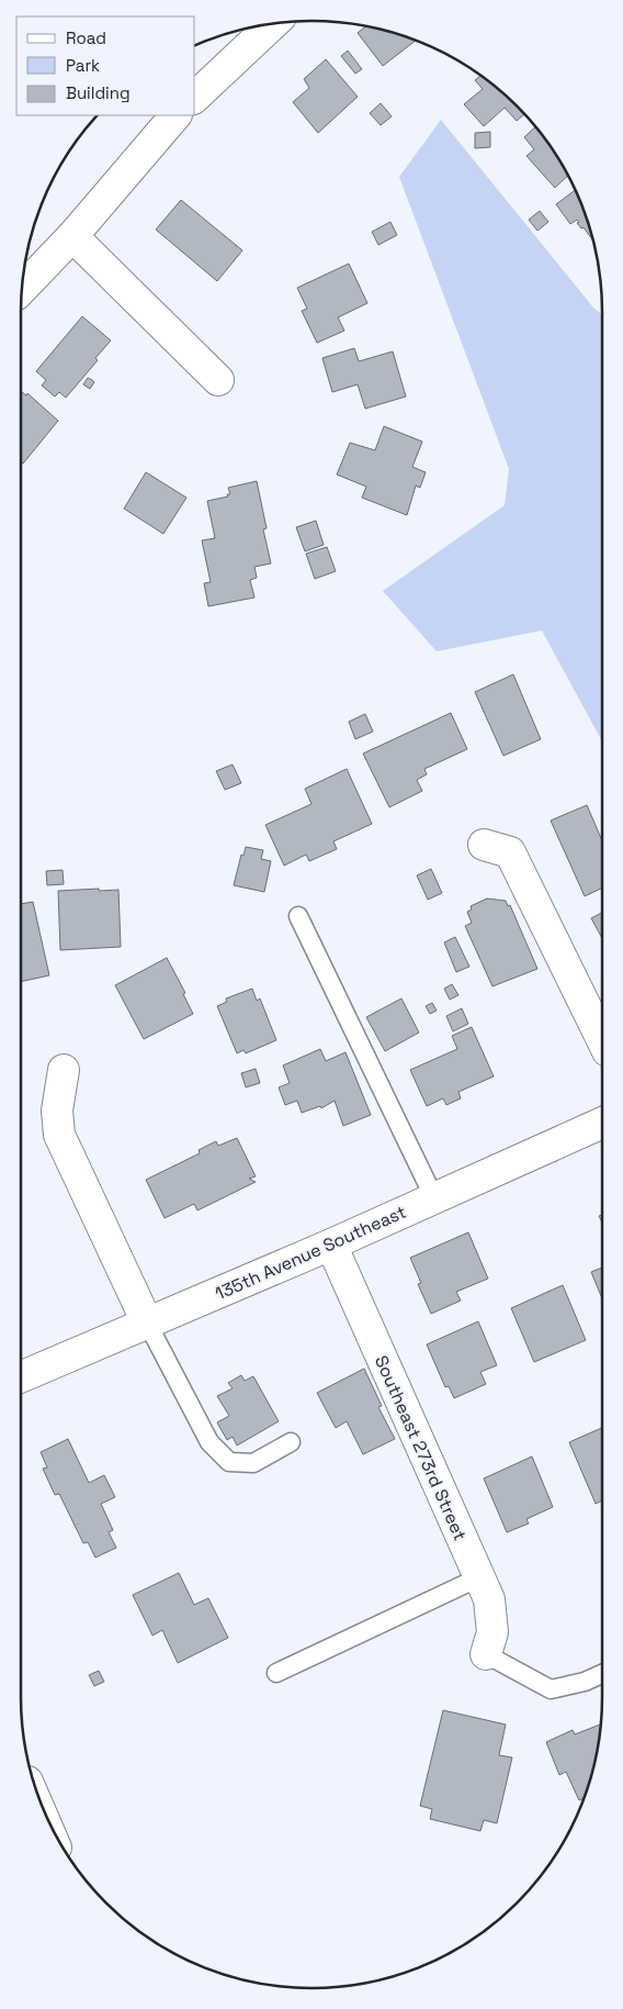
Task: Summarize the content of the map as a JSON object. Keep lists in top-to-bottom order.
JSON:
{
  "streets": {
    "street": ["135th Avenue Southeast", "Southeast 273rd Street"]
  },
  "crossings": [
    ["135th Avenue Southeast", "Southeast 273rd Street"]
  ],
  "legend": ["Road", "Park", "Building"]
}
